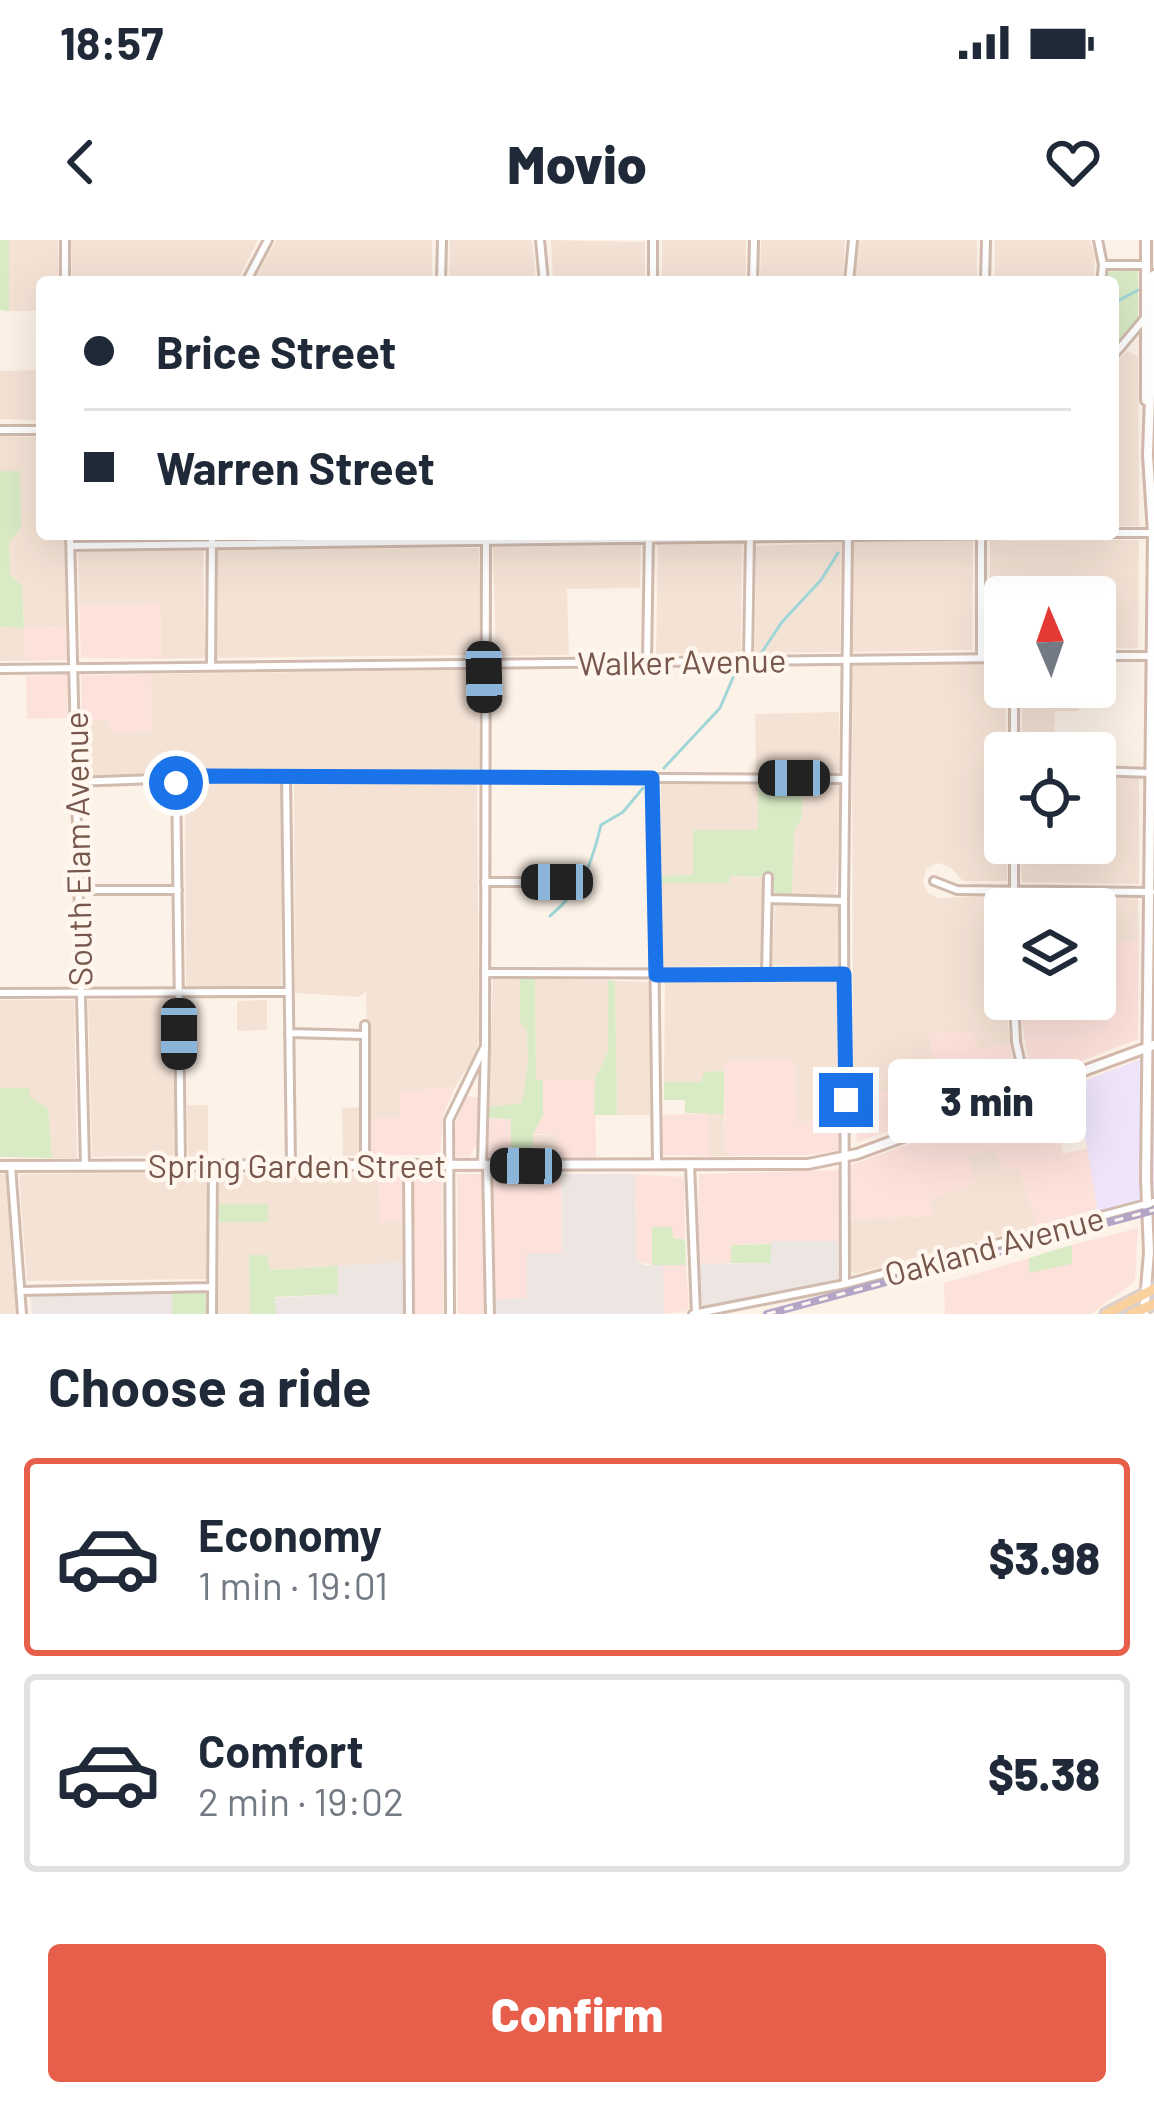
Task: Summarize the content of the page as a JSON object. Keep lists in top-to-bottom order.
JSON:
{
  "streets": {
    "main road": ["Spring Garden Street"],
    "street": ["Walker Avenue", "South Elam Avenue", "Oakland Avenue"]
  },
  "crossings": [
    ["Walker Avenue", "South Elam Avenue"],
    ["South Elam Avenue", "Spring Garden Street"]
  ],
  "north": "top",
  "page": {
    "status": "18:57",
    "header": "Movio",
    "banner": ["Brice Street", "Warren Street"],
    "bubble": "3 min",
    "heading": "Choose a ride",
    "list": [
      {
        "name": "Economy",
        "note": "1 min · 19:01",
        "value": "$3.98"
      },
      {
        "name": "Comfort",
        "note": "2 min · 19:02",
        "value": "$5.38"
      }
    ],
    "buttons": "Confirm"
  }
}
